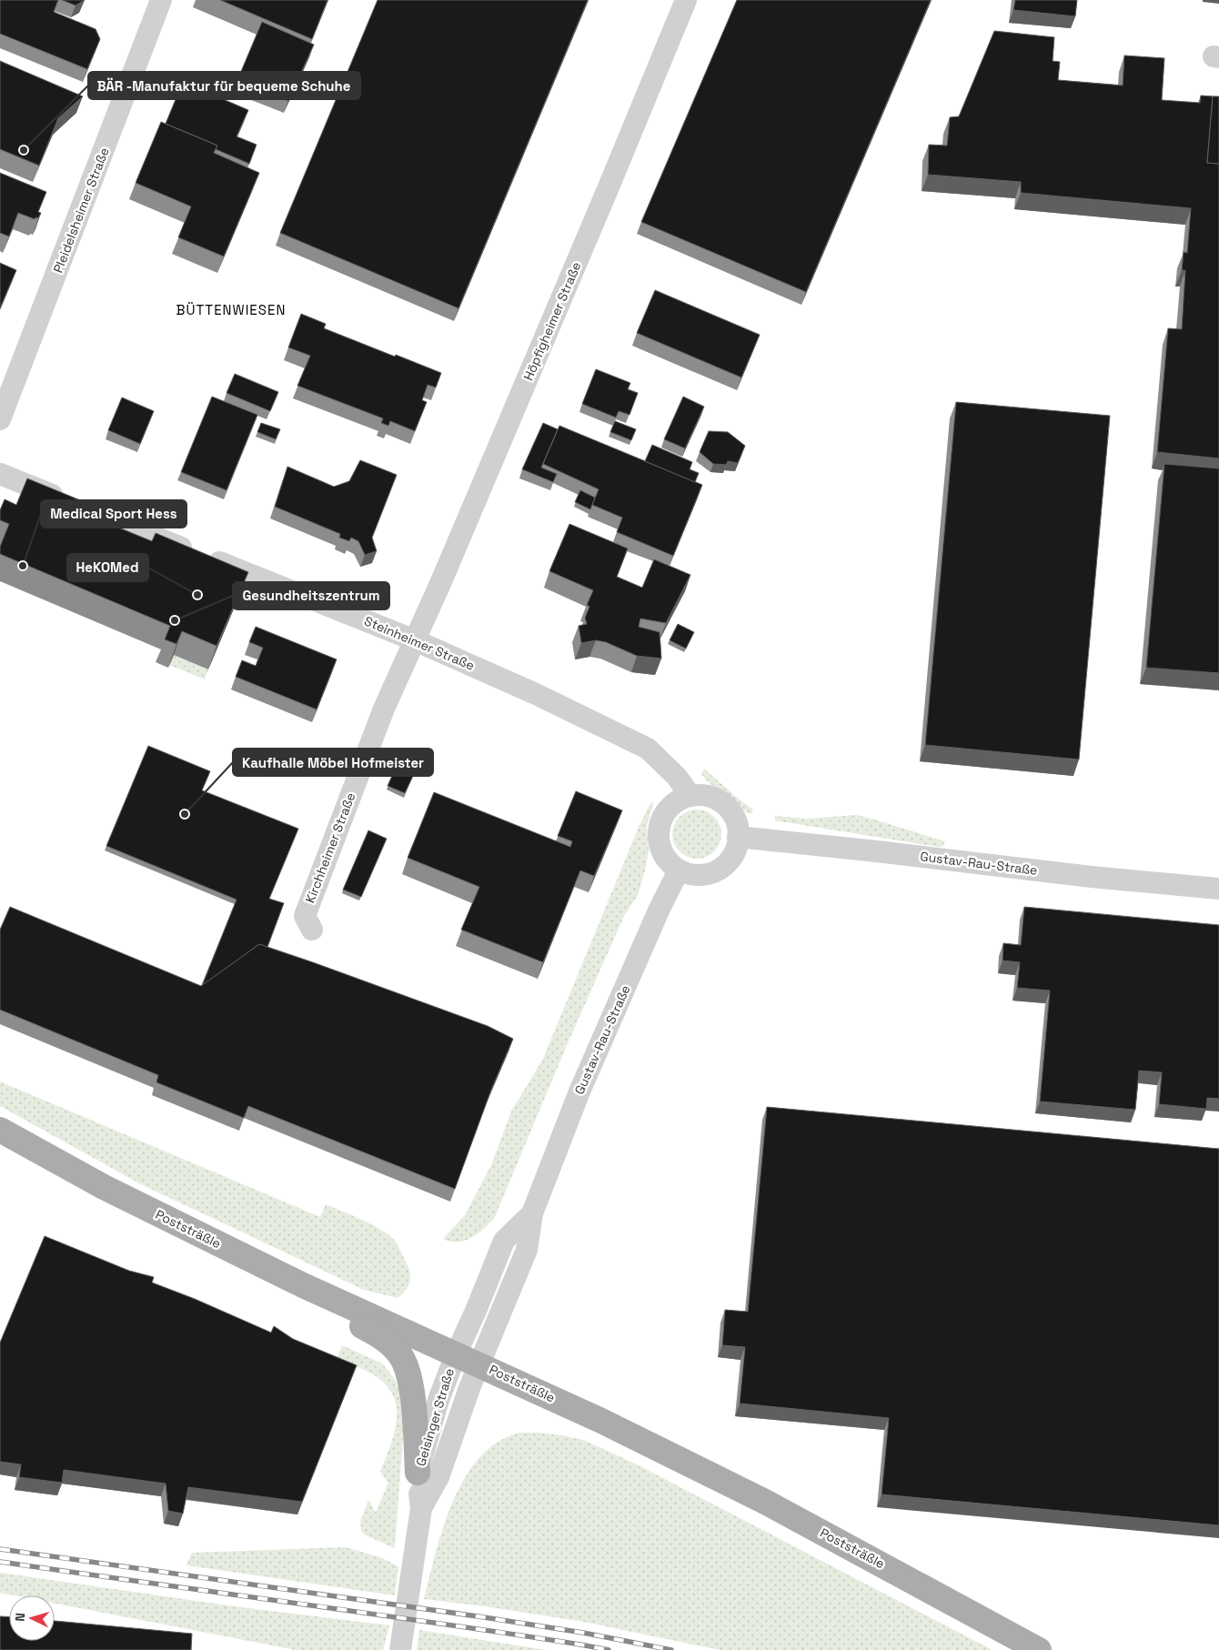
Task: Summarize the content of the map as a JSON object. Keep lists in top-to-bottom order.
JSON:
{
  "streets": {
    "main road": ["Poststräßle"],
    "street": [
      "Pleidelsheimer Straße",
      "Höpfigheimer Straße",
      "Steinheimer Straße",
      "Kirchheimer Straße",
      "Gustav-Rau-Straße",
      "Geisinger Straße"
    ]
  },
  "crossings": [
    ["Höpfigheimer Straße", "Steinheimer Straße"],
    ["Höpfigheimer Straße", "Kirchheimer Straße"],
    ["Steinheimer Straße", "Kirchheimer Straße"],
    ["Steinheimer Straße", "Gustav-Rau-Straße"],
    ["Gustav-Rau-Straße", "Poststräßle"],
    ["Gustav-Rau-Straße", "Geisinger Straße"],
    ["Poststräßle", "Geisinger Straße"]
  ],
  "districts": ["BÜTTENWIESEN"],
  "places": [
    "BÄR -Manufaktur für bequeme Schuhe",
    "Medical Sport Hess",
    "HeKOMed",
    "Gesundheitszentrum",
    "Kaufhalle Möbel Hofmeister"
  ],
  "north": "left"
}
